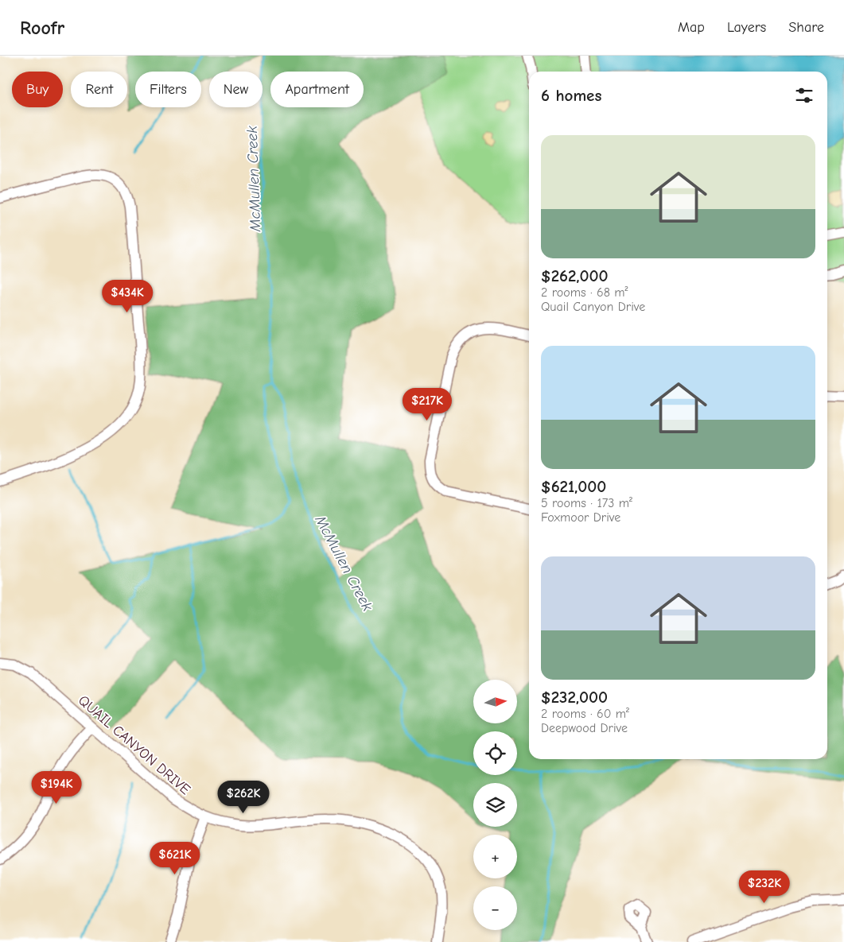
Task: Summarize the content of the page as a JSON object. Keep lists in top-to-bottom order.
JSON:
{
  "streets": {
    "street": ["QUAIL CANYON DRIVE"]
  },
  "water": ["McMullen Creek"],
  "north": "right",
  "page": {
    "header": "Roofr",
    "nav": ["Map", "Layers", "Share"],
    "chip": [
      "Buy",
      "Rent",
      "Filters",
      "New",
      "Apartment"
    ],
    "heading": "6 homes",
    "list": [
      {
        "name": "$262,000",
        "note": "2 rooms · 68 m² · Quail Canyon Drive"
      },
      {
        "name": "$621,000",
        "note": "5 rooms · 173 m² · Foxmoor Drive"
      },
      {
        "name": "$232,000",
        "note": "2 rooms · 60 m² · Deepwood Drive"
      }
    ],
    "price": [
      "$434K",
      "$217K",
      "$194K",
      "$262K",
      "$621K",
      "$232K"
    ],
    "map_buttons": ["+", "−"]
  }
}
